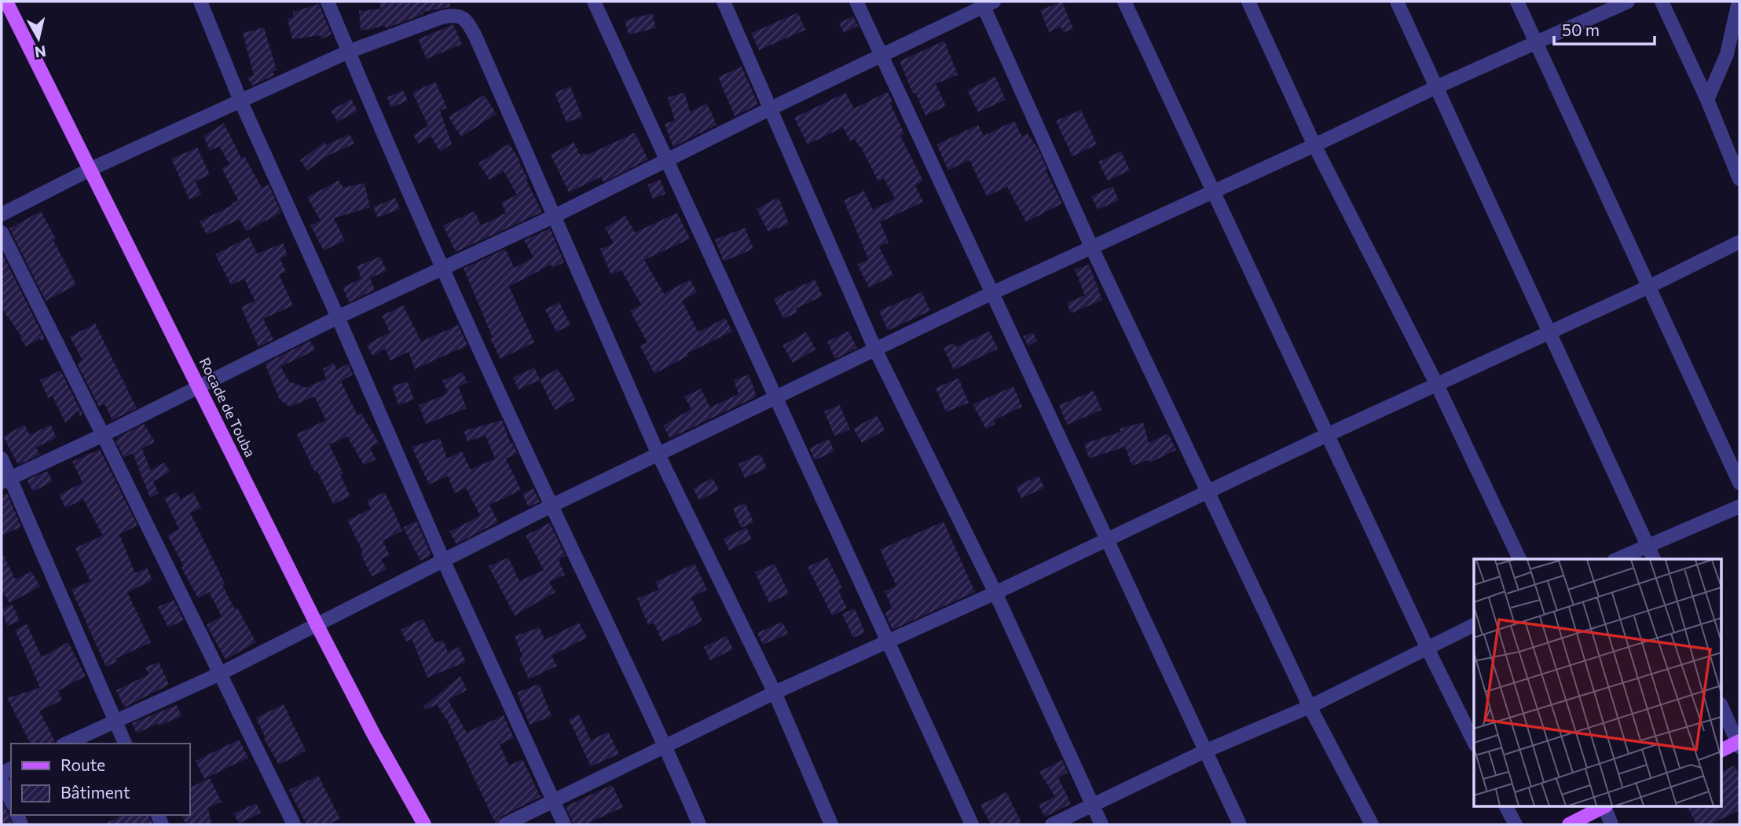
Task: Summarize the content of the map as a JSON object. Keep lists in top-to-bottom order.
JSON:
{
  "streets": {
    "main road": ["Rocade de Touba"]
  },
  "legend": ["Route", "Bâtiment"],
  "scale_bar": "50 m",
  "north": "bottom"
}
